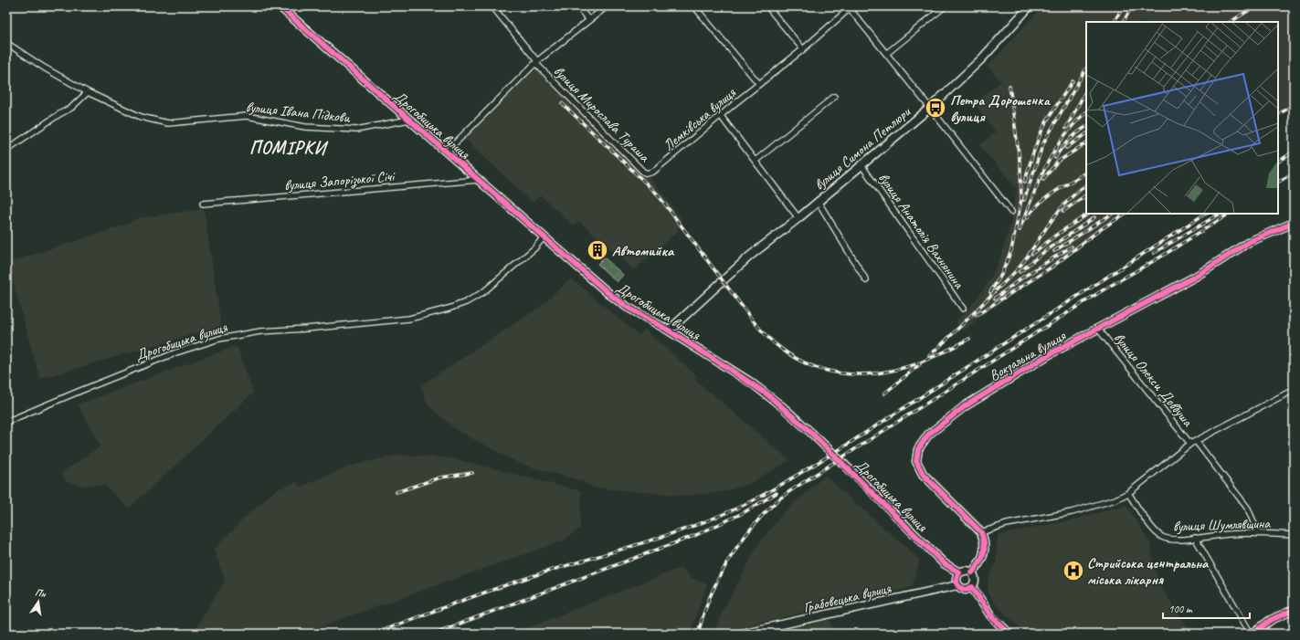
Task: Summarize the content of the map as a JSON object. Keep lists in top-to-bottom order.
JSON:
{
  "streets": {
    "main road": [
      "Дрогобицька вулиця",
      "вулиця Симона Петлюри",
      "Вокзальна вулиця",
      "Грабовецька вулиця"
    ],
    "street": [
      "вулиця Івана Підкови",
      "вулиця Мирослава Тураша",
      "Лемківська вулиця",
      "вулиця Запорізької Січі",
      "вулиця Анатолія Вахнянина",
      "вулиця Олекси Довбуша",
      "вулиця Шумлявщина"
    ]
  },
  "crossings": [
    ["вулиця Івана Підкови", "Дрогобицька вулиця"],
    ["вулиця Мирослава Тураша", "Лемківська вулиця"],
    ["Дрогобицька вулиця", "вулиця Симона Петлюри"],
    ["Дрогобицька вулиця", "вулиця Запорізької Січі"],
    ["Дрогобицька вулиця", "Грабовецька вулиця"],
    ["вулиця Симона Петлюри", "вулиця Анатолія Вахнянина"],
    ["Вокзальна вулиця", "вулиця Олекси Довбуша"]
  ],
  "districts": ["ПОМІРКИ"],
  "places": {
    "bus stop": ["Петра Дорошенка вулиця"],
    "building": ["Автомийка"],
    "hospital": ["Стрийська центральна міська лікарня"]
  },
  "scale_bar": "100 m",
  "north": "top"
}
